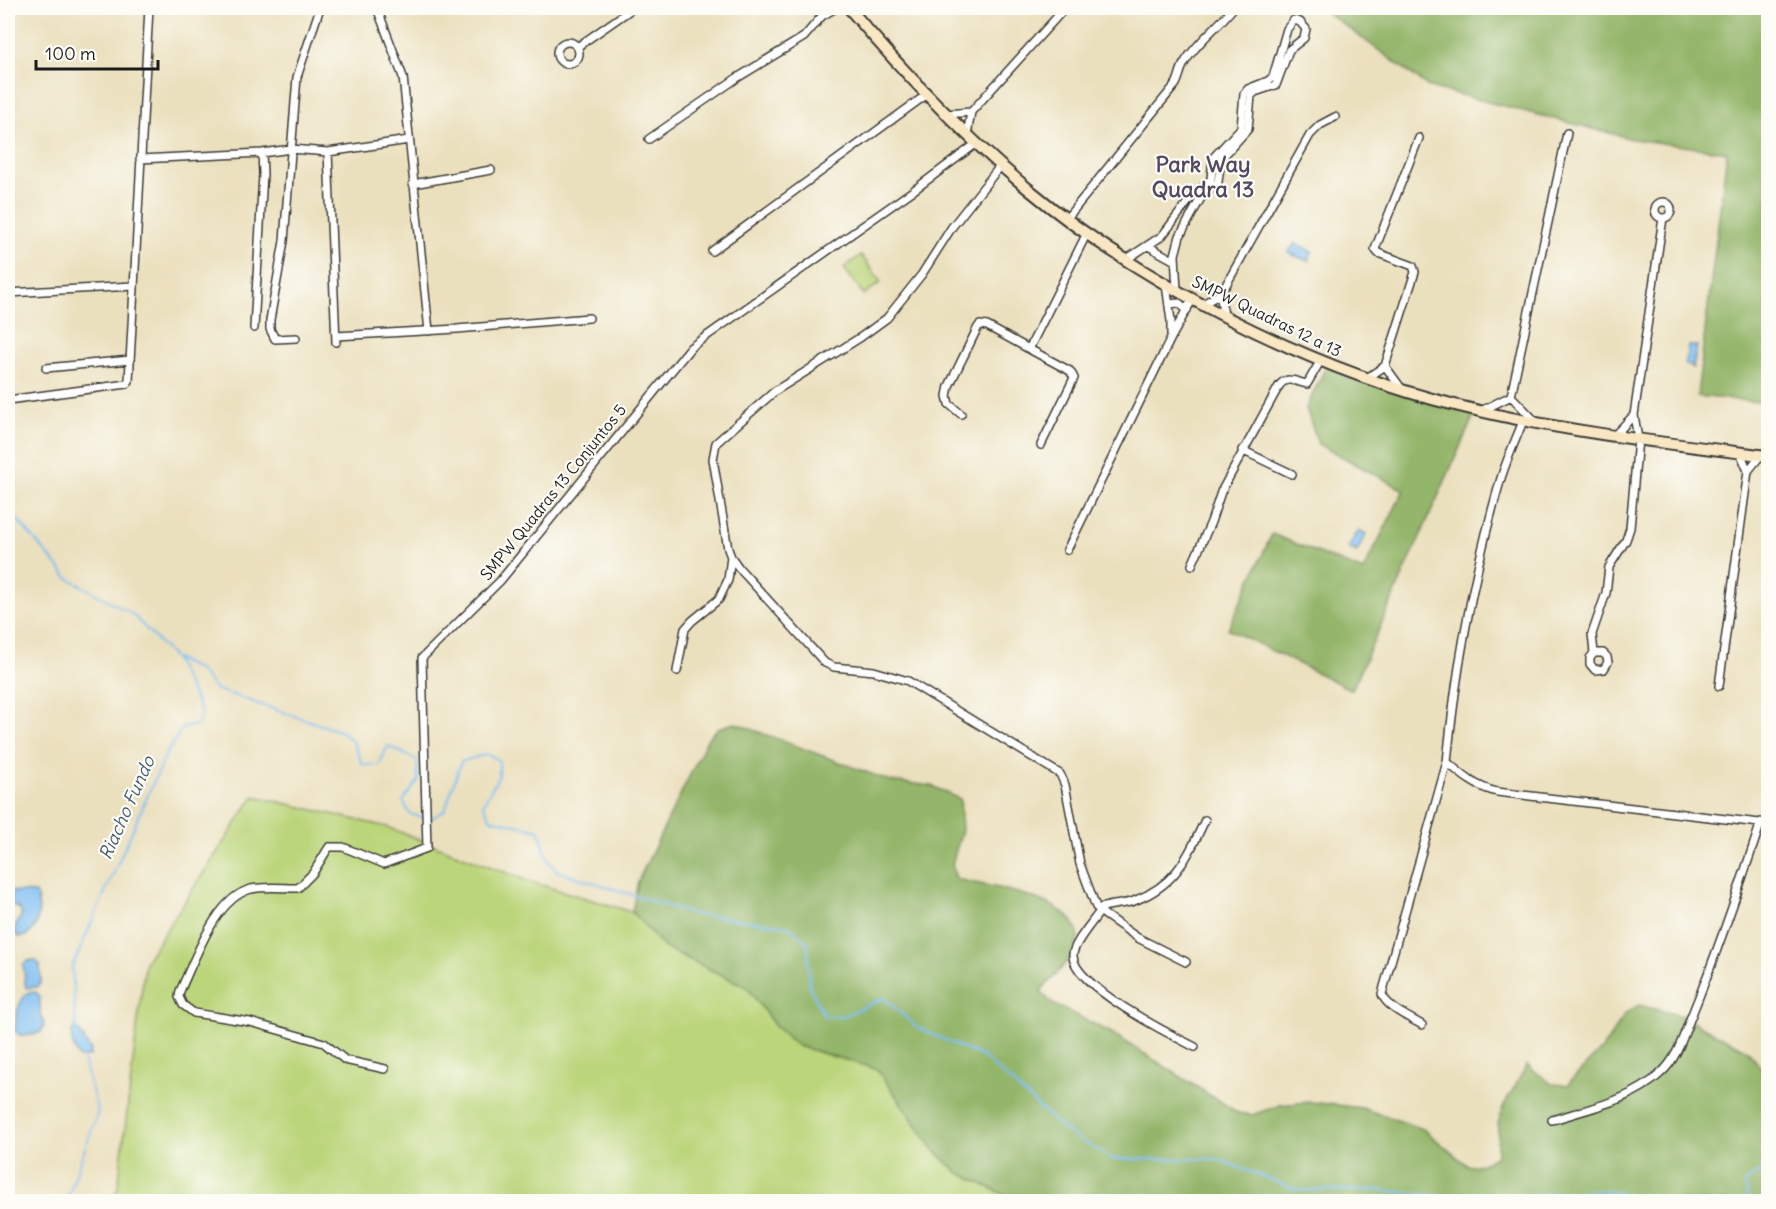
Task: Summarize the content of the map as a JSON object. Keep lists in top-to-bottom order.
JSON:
{
  "streets": {
    "street": ["SMPW Quadras 12 a 13", "SMPW Quadras 13 Conjuntos 5"]
  },
  "crossings": [
    ["SMPW Quadras 12 a 13", "SMPW Quadras 13 Conjuntos 5"]
  ],
  "districts": ["Park Way Quadra 13"],
  "water": ["Riacho Fundo"],
  "scale_bar": "100 m"
}
